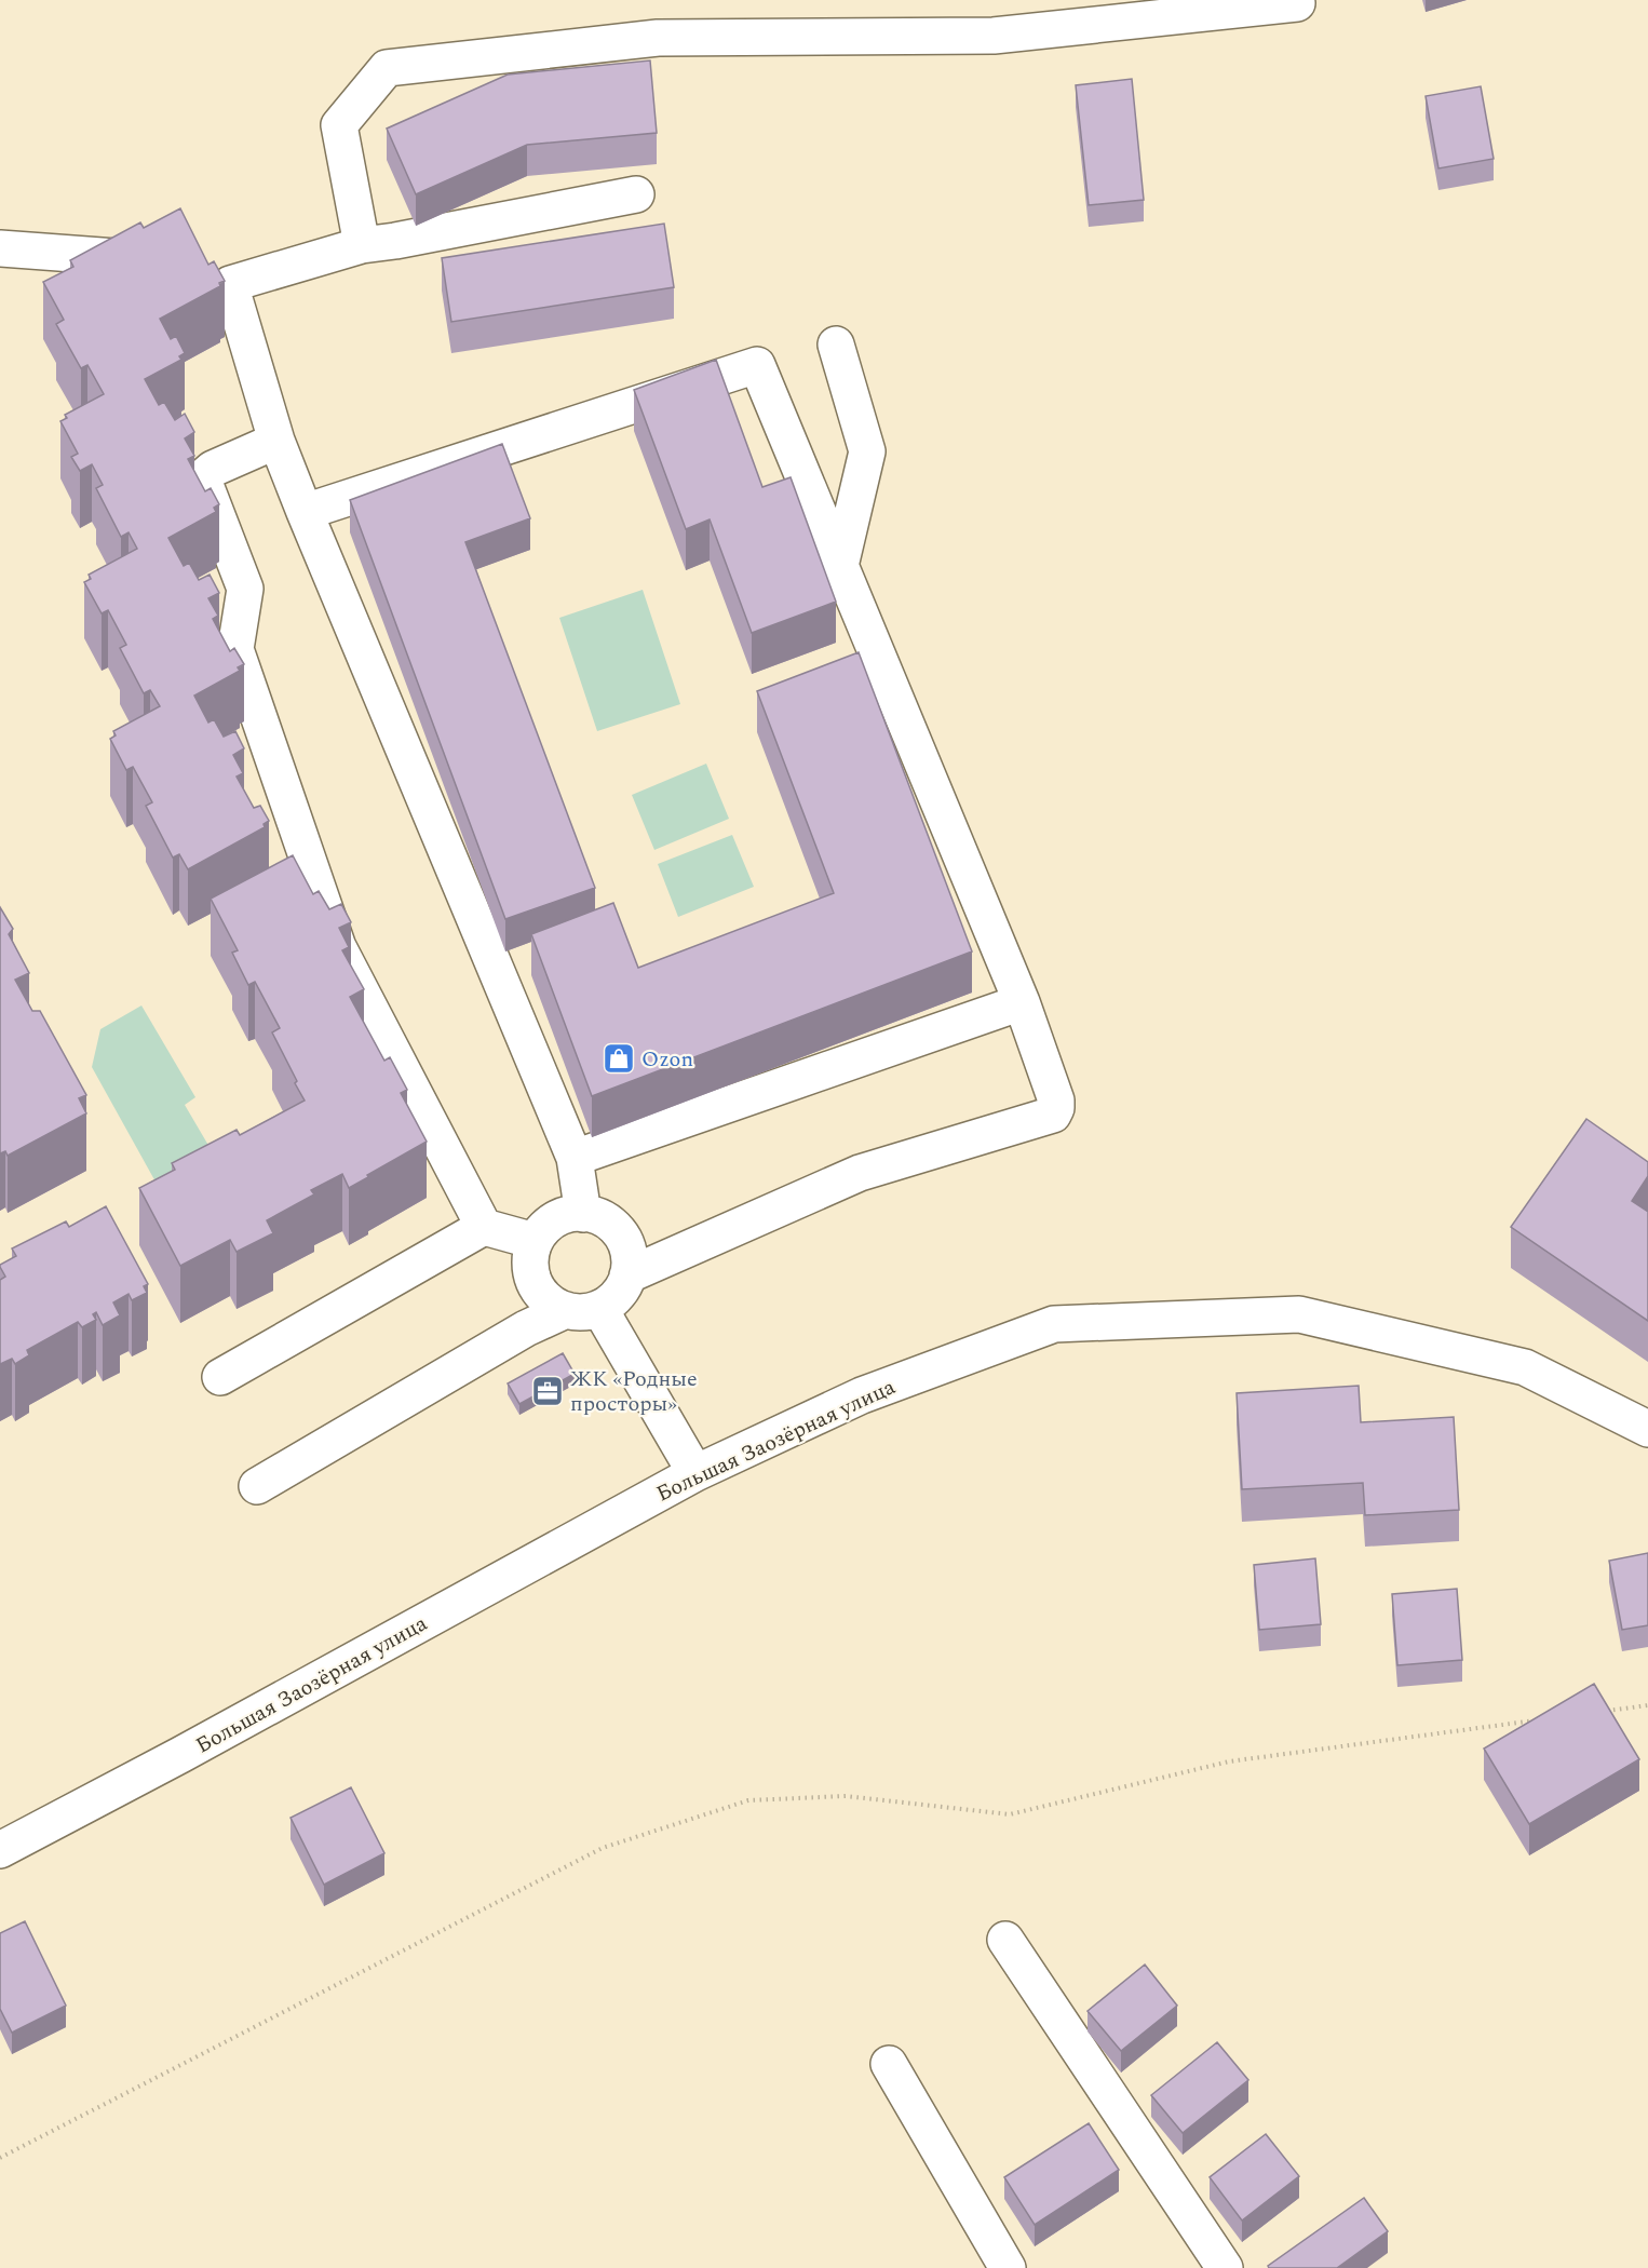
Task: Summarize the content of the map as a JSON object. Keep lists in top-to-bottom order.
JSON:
{
  "streets": {
    "street": ["Большая Заозёрная улица"]
  },
  "places": {
    "shop": ["Ozon"],
    "office": ["ЖК «Родные просторы»"]
  }
}
